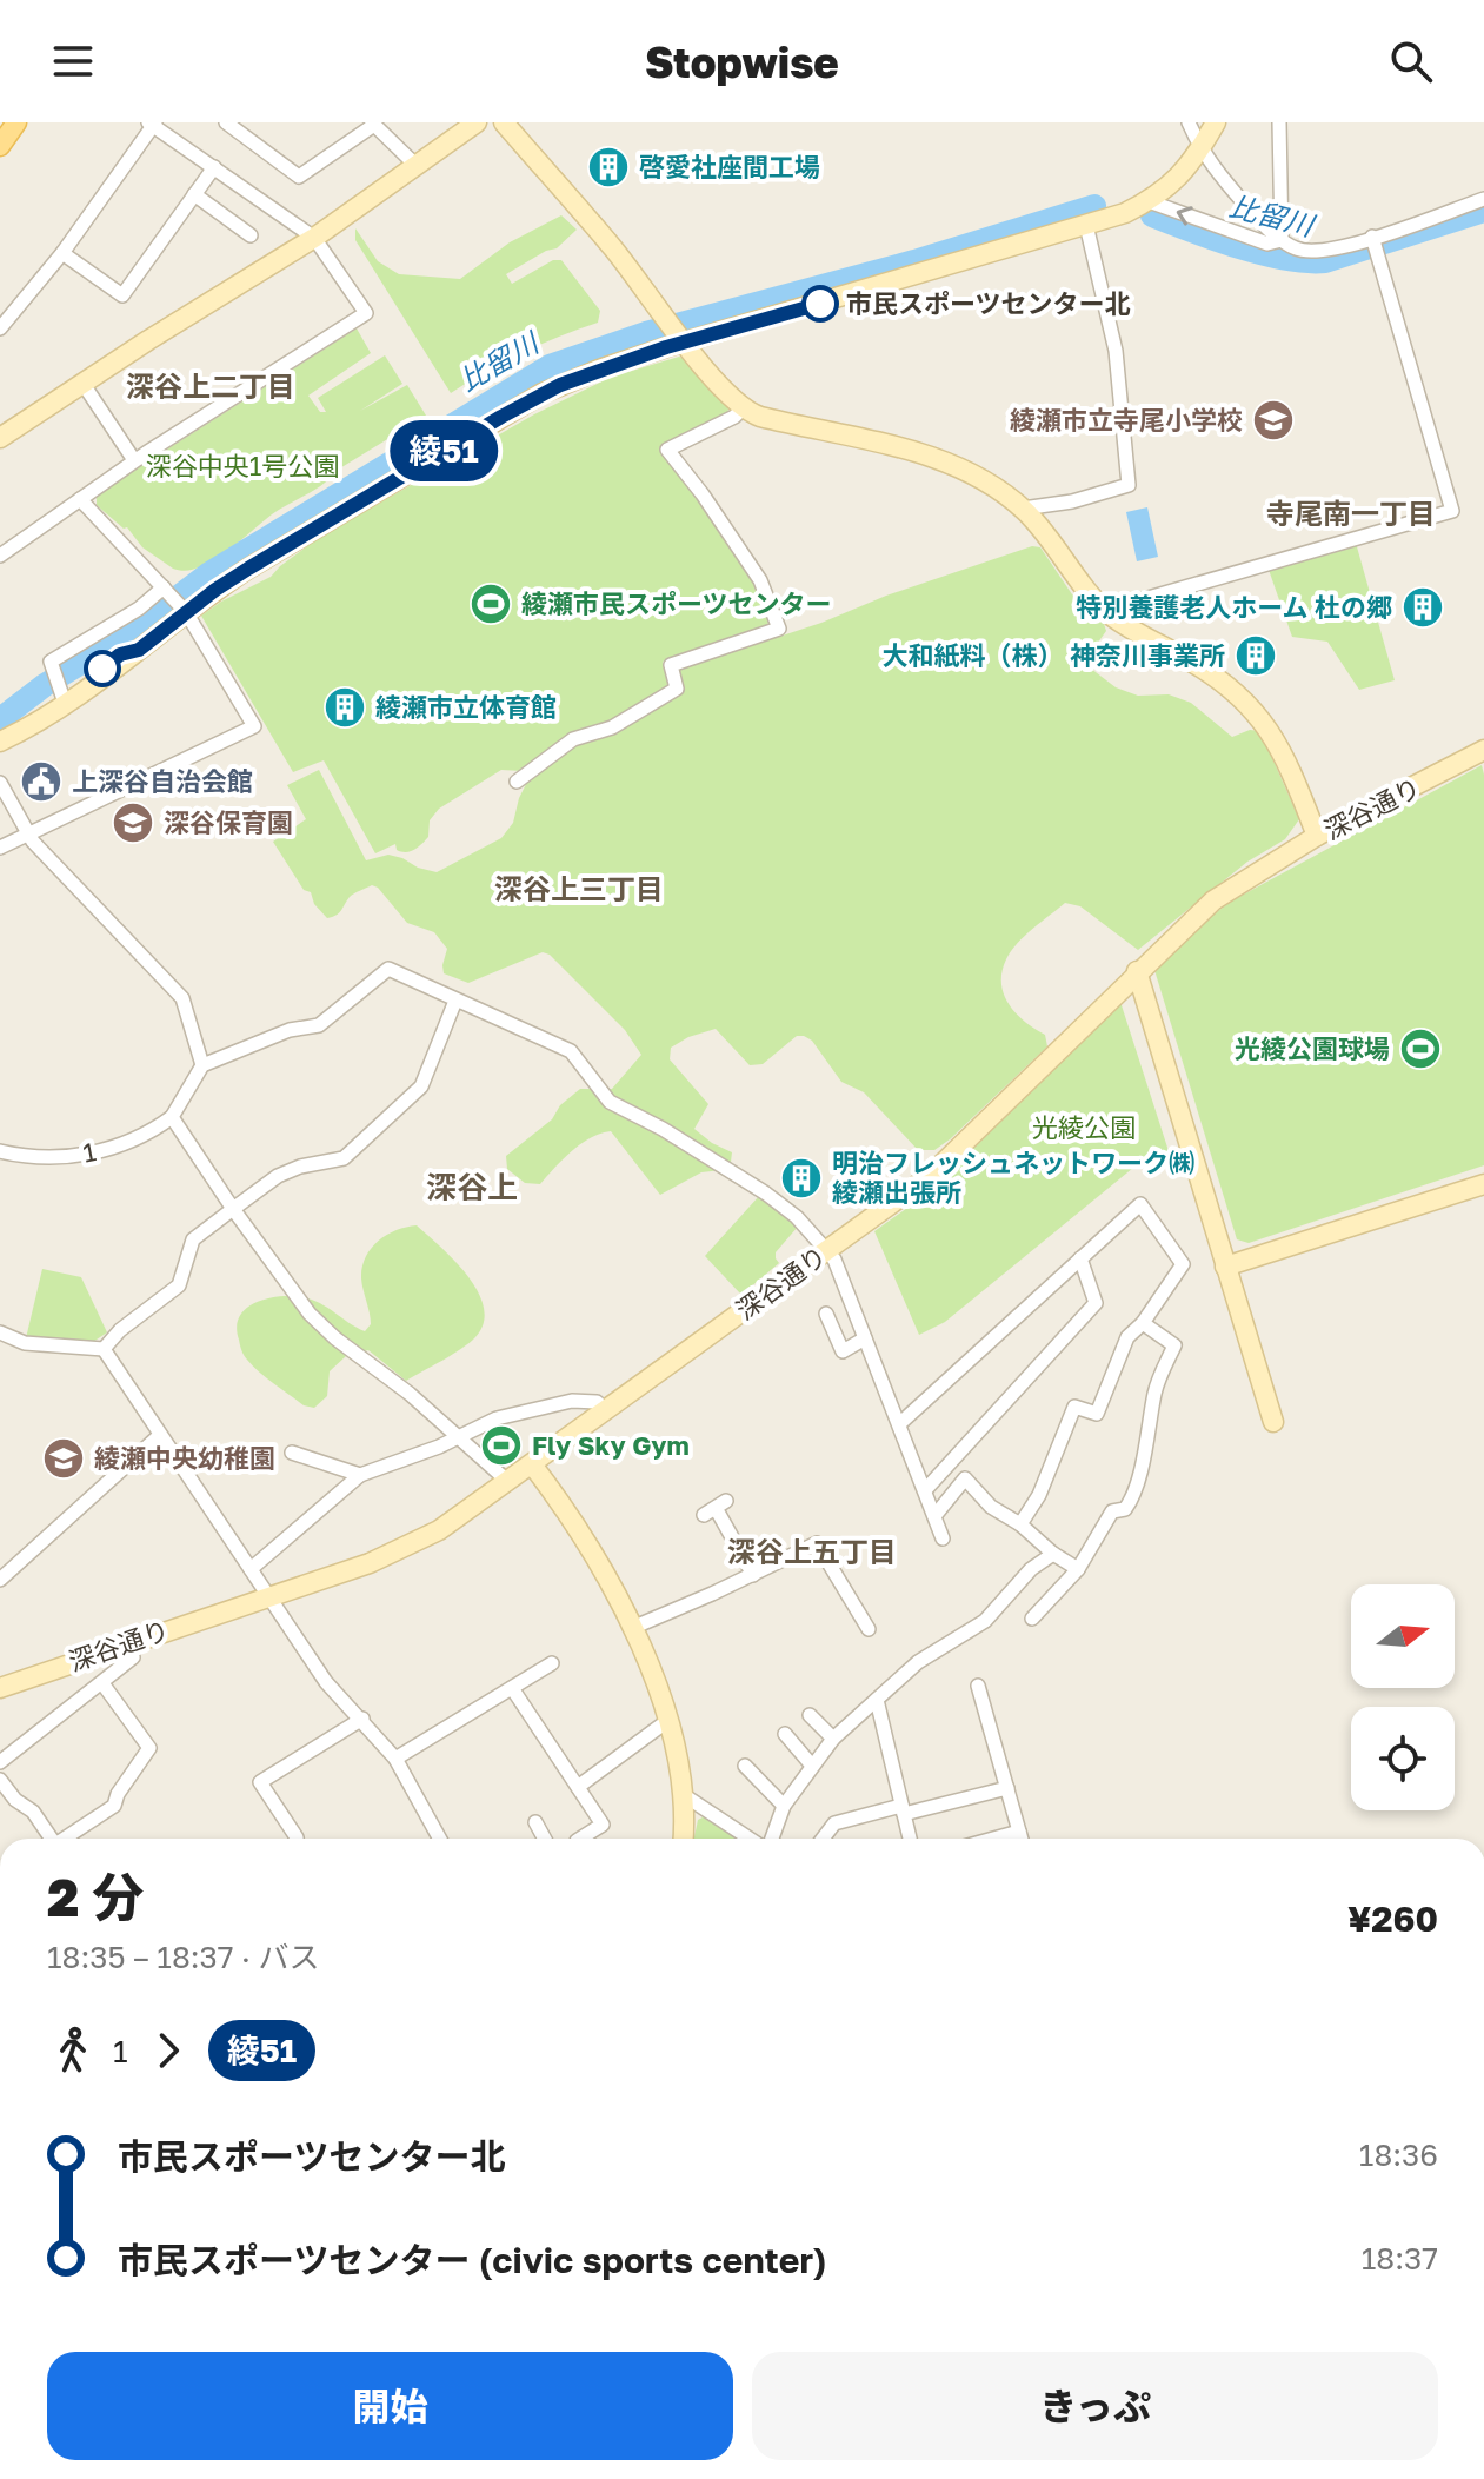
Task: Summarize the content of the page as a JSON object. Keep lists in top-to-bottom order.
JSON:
{
  "streets": {
    "street": ["深谷通り", "1"]
  },
  "districts": [
    "深谷上二丁目",
    "寺尾南一丁目",
    "深谷上三丁目",
    "深谷上",
    "深谷上五丁目"
  ],
  "water": ["比留川"],
  "parks": ["深谷中央1号公園", "光綾公園"],
  "places": {
    "building": [
      "啓愛社座間工場",
      "特別養護老人ホーム 杜の郷",
      "大和紙料（株） 神奈川事業所",
      "綾瀬市立体育館",
      "明治フレッシュネットワーク㈱ 綾瀬出張所"
    ],
    "other": ["市民スポーツセンター北"],
    "school or university": ["綾瀬市立寺尾小学校", "深谷保育園", "綾瀬中央幼稚園"],
    "sports": ["綾瀬市民スポーツセンター", "光綾公園球場", "Fly Sky Gym"],
    "public building": ["上深谷自治会館"]
  },
  "lines": ["bus line 綾51"],
  "north": "right",
  "page": {
    "header": "Stopwise",
    "on_map": "綾51",
    "heading": ["2 分", "18:35 – 18:37 · バス", "¥260"],
    "legs": ["1", "綾51"],
    "list": [
      {
        "name": "市民スポーツセンター北",
        "value": "18:36"
      },
      {
        "name": "市民スポーツセンター (civic sports center)",
        "value": "18:37"
      }
    ],
    "buttons": ["開始", "きっぷ"]
  }
}
